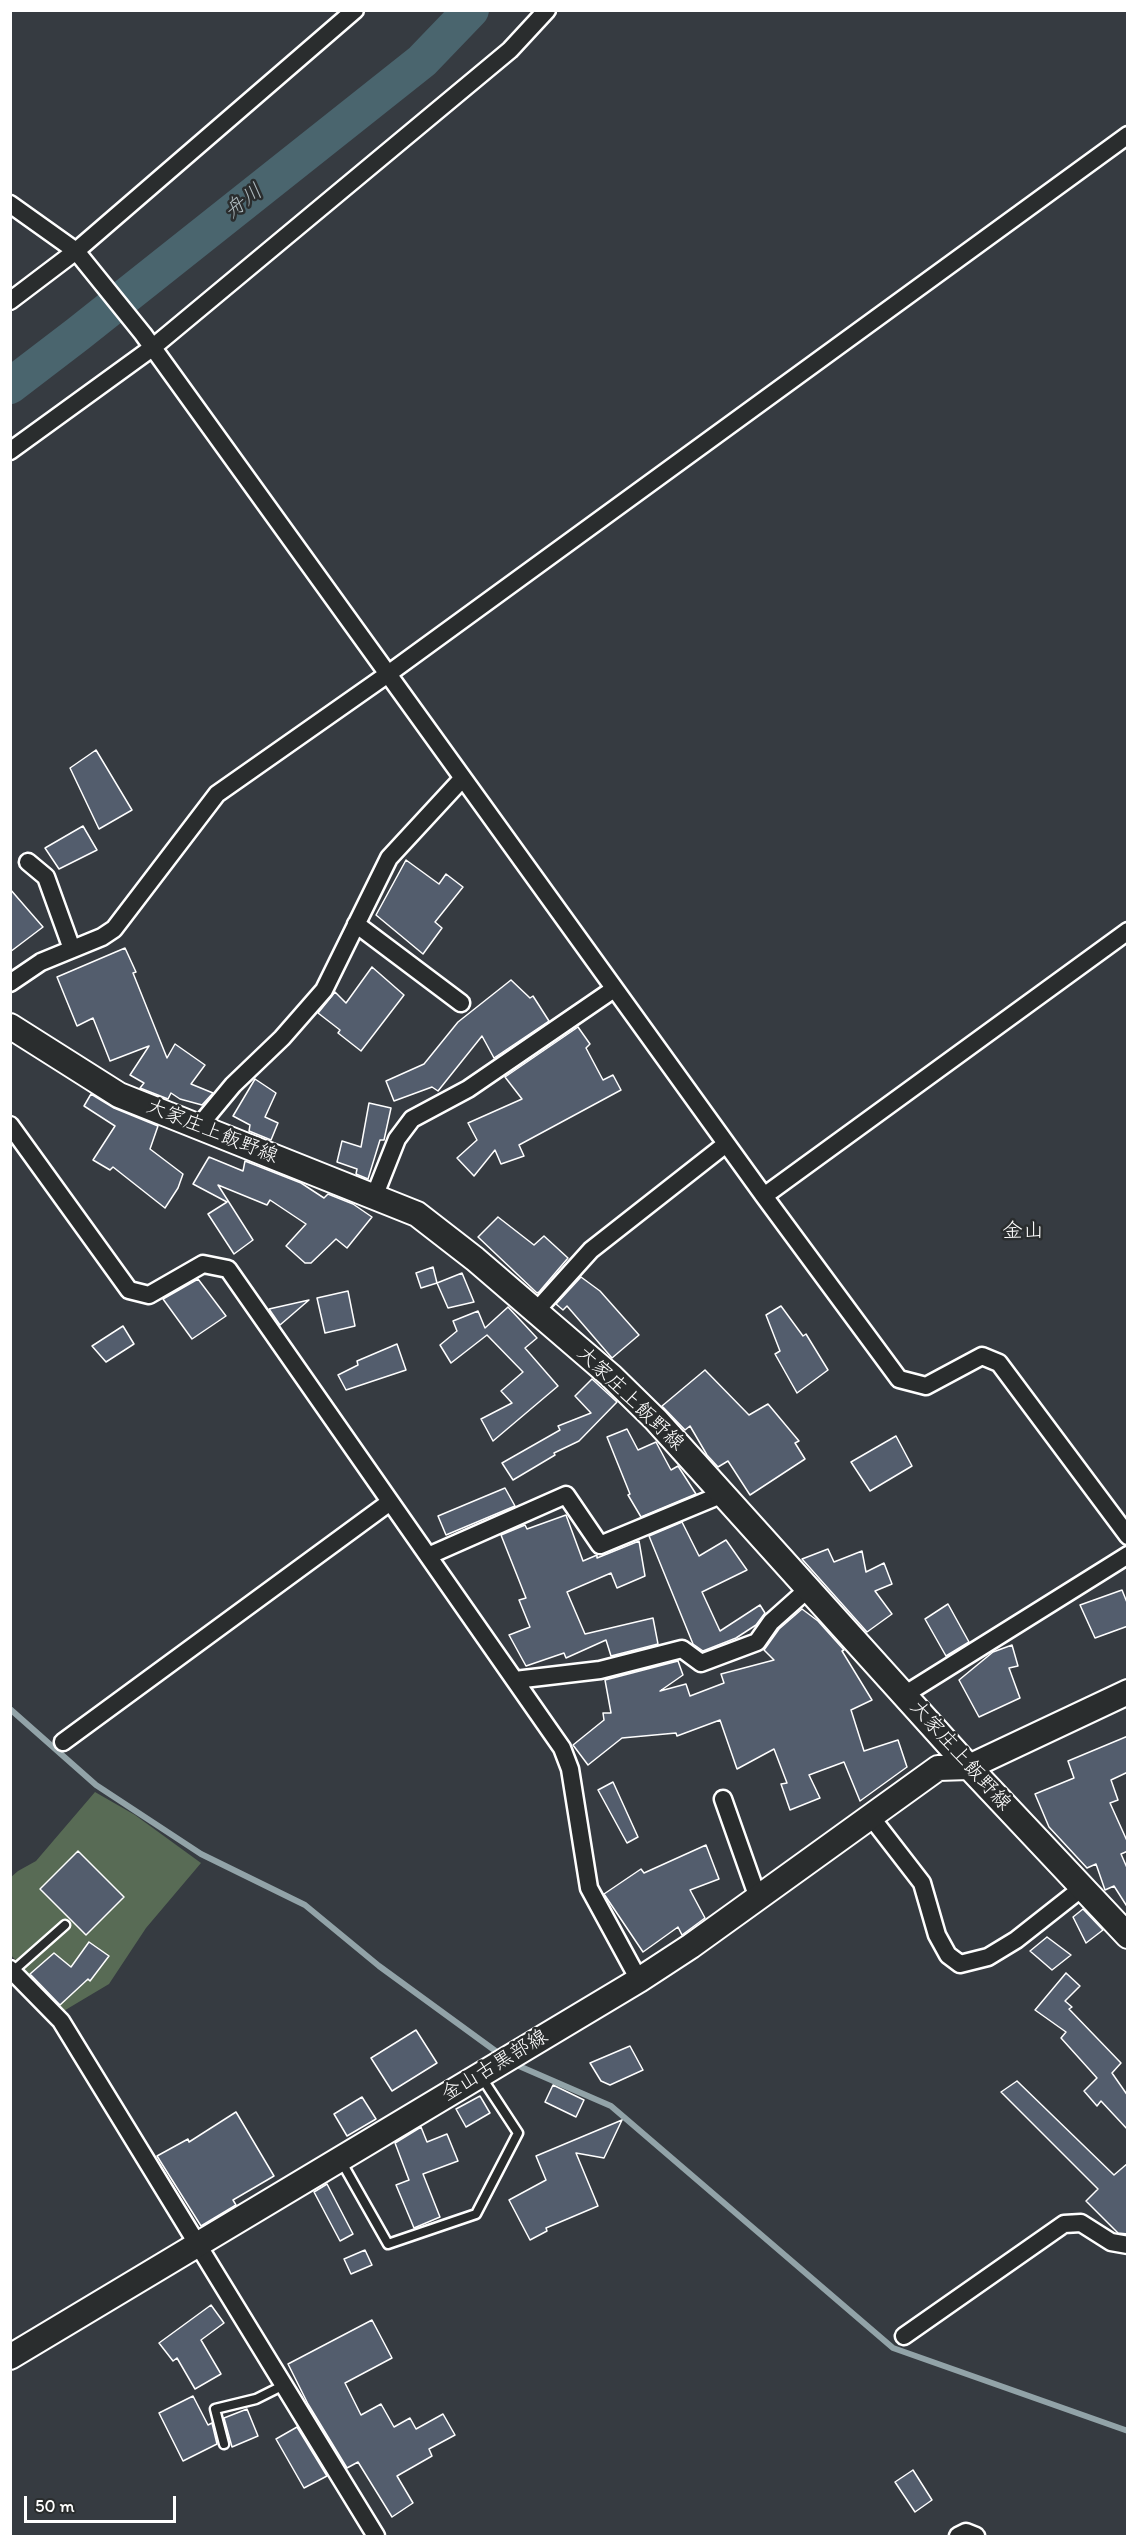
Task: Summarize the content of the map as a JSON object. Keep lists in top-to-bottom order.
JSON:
{
  "streets": {
    "main road": ["大家庄上飯野線", "金山古黒部線"]
  },
  "crossings": [
    ["大家庄上飯野線", "金山古黒部線"]
  ],
  "districts": ["金山"],
  "water": ["舟川"],
  "scale_bar": "50 m"
}
